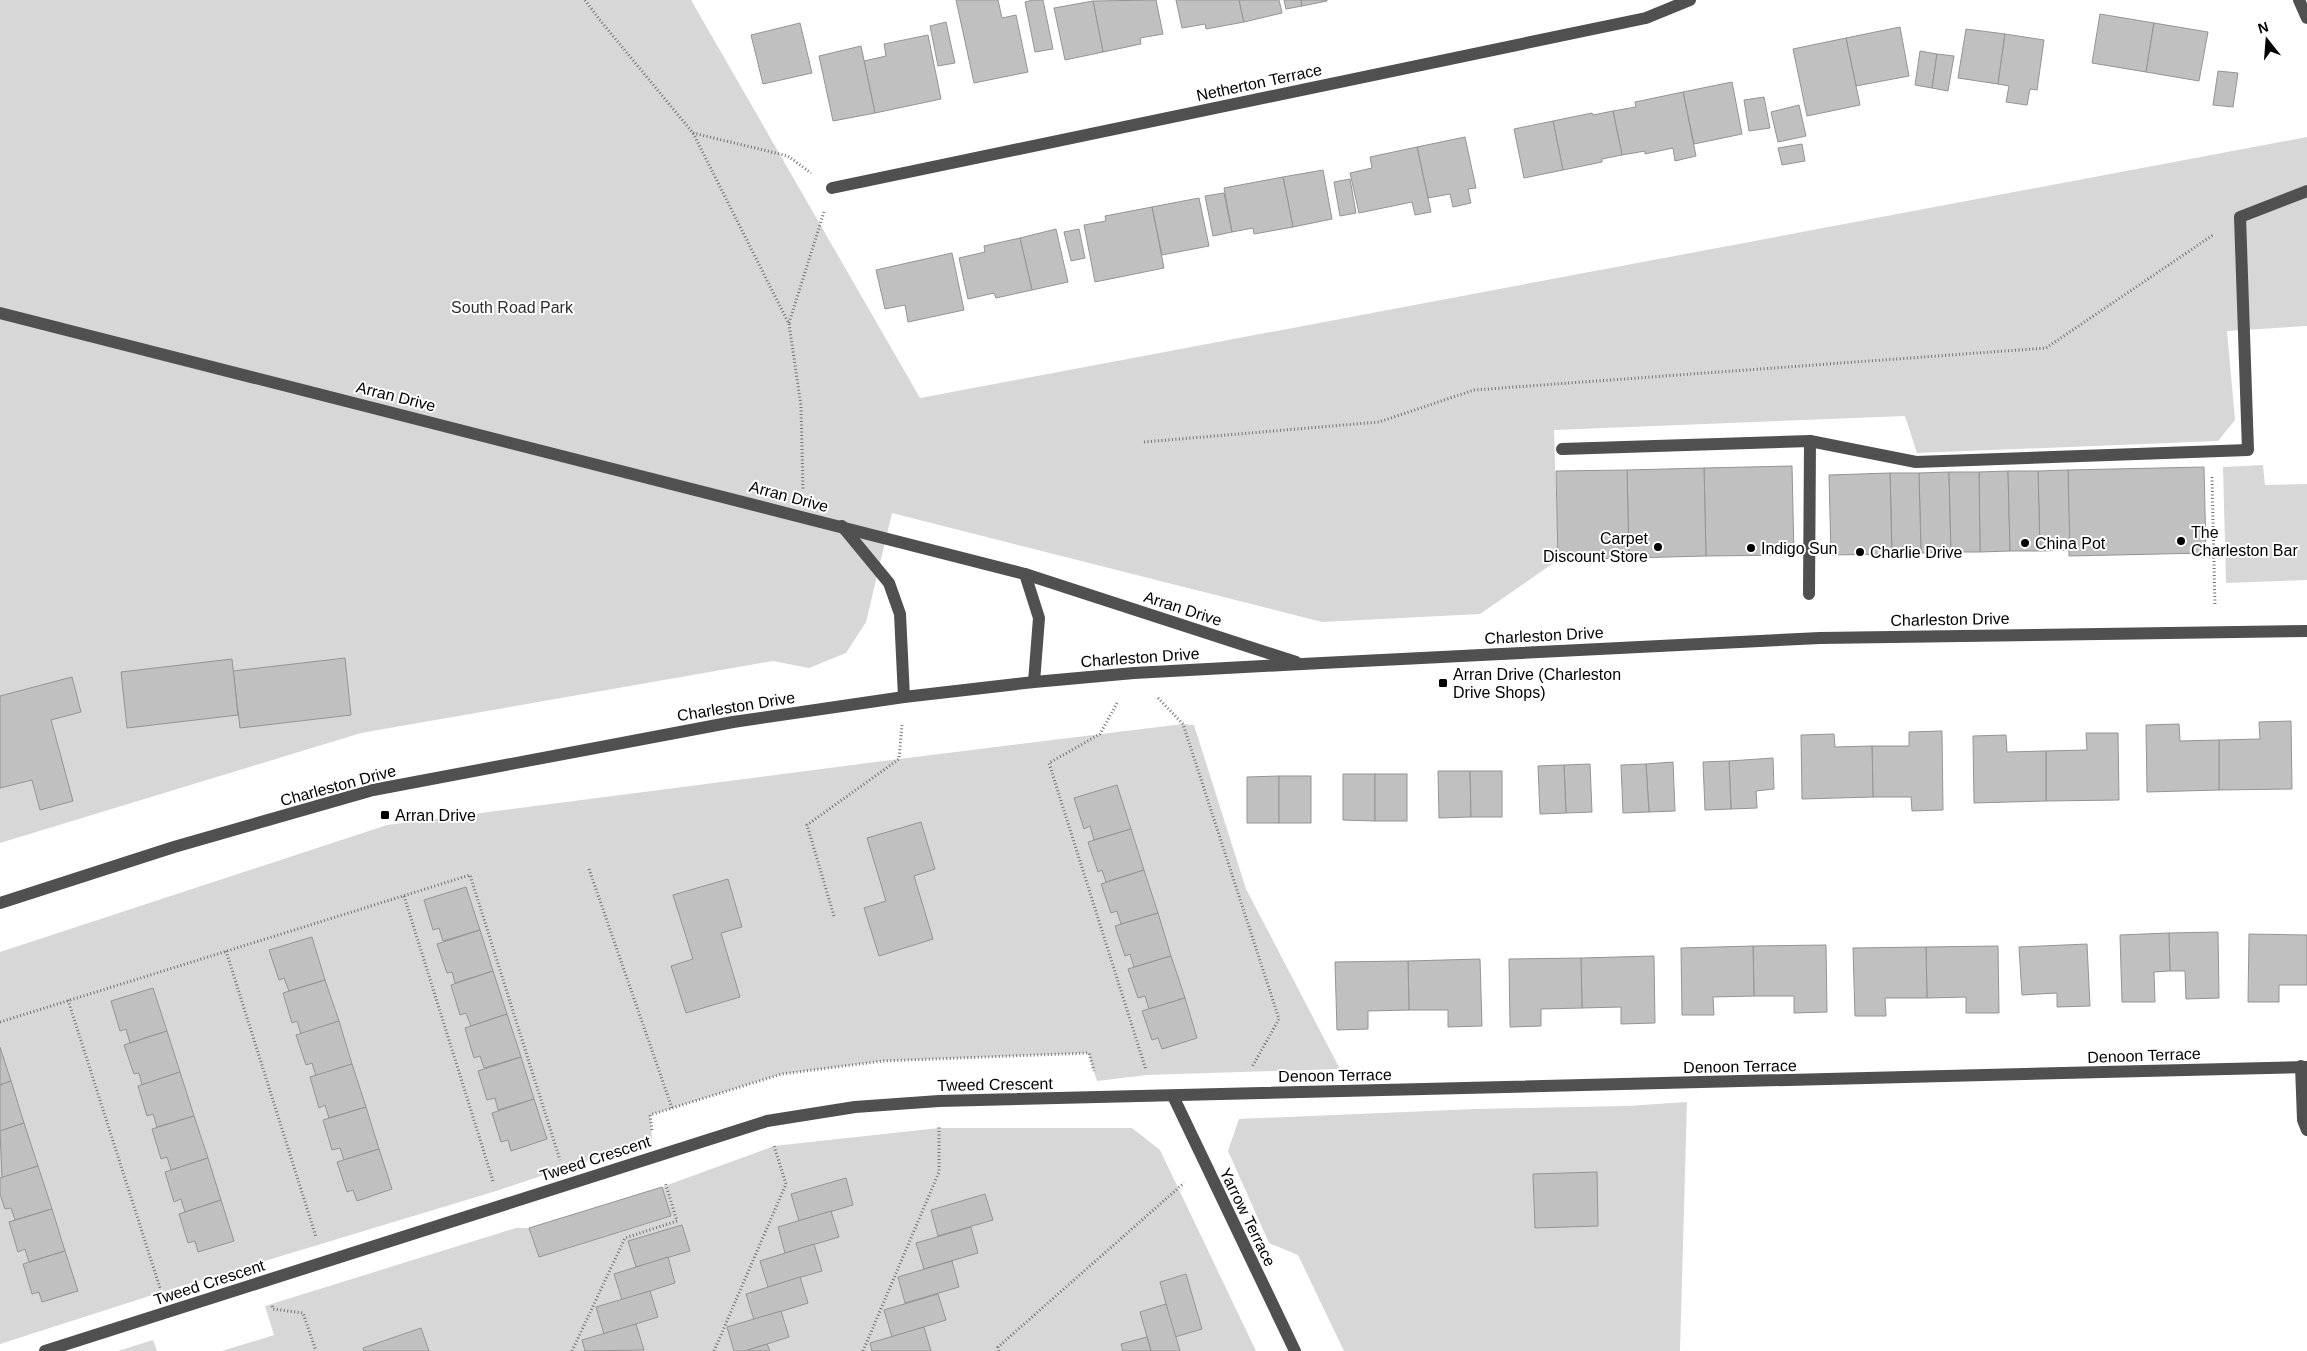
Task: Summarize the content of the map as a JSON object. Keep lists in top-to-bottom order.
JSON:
{
  "streets": {
    "street": [
      "Netherton Terrace",
      "Arran Drive",
      "Charleston Drive",
      "Denoon Terrace",
      "Tweed Crescent",
      "Yarrow Terrace"
    ]
  },
  "crossings": [
    ["Arran Drive", "Charleston Drive"],
    ["Denoon Terrace", "Tweed Crescent"],
    ["Denoon Terrace", "Yarrow Terrace"],
    ["Tweed Crescent", "Yarrow Terrace"]
  ],
  "parks": ["South Road Park"],
  "places": {
    "other": [
      "The Charleston Bar",
      "China Pot",
      "Carpet Discount Store",
      "Indigo Sun",
      "Charlie Drive"
    ],
    "transit": ["Arran Drive (Charleston Drive Shops)", "Arran Drive"]
  },
  "north": "top"
}
